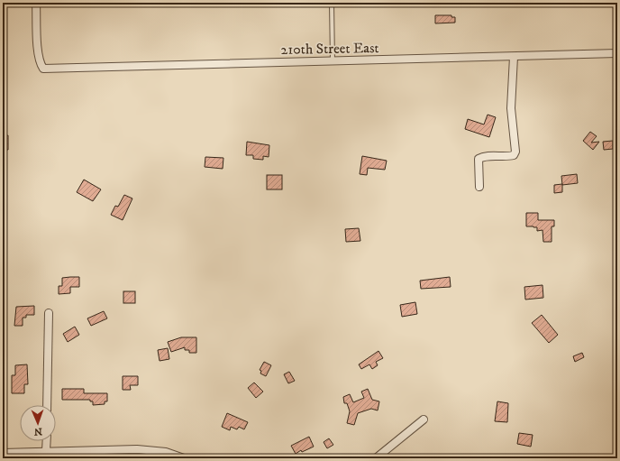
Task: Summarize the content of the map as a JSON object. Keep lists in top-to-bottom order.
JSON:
{
  "streets": {
    "street": ["210th Street East"]
  },
  "north": "bottom"
}
